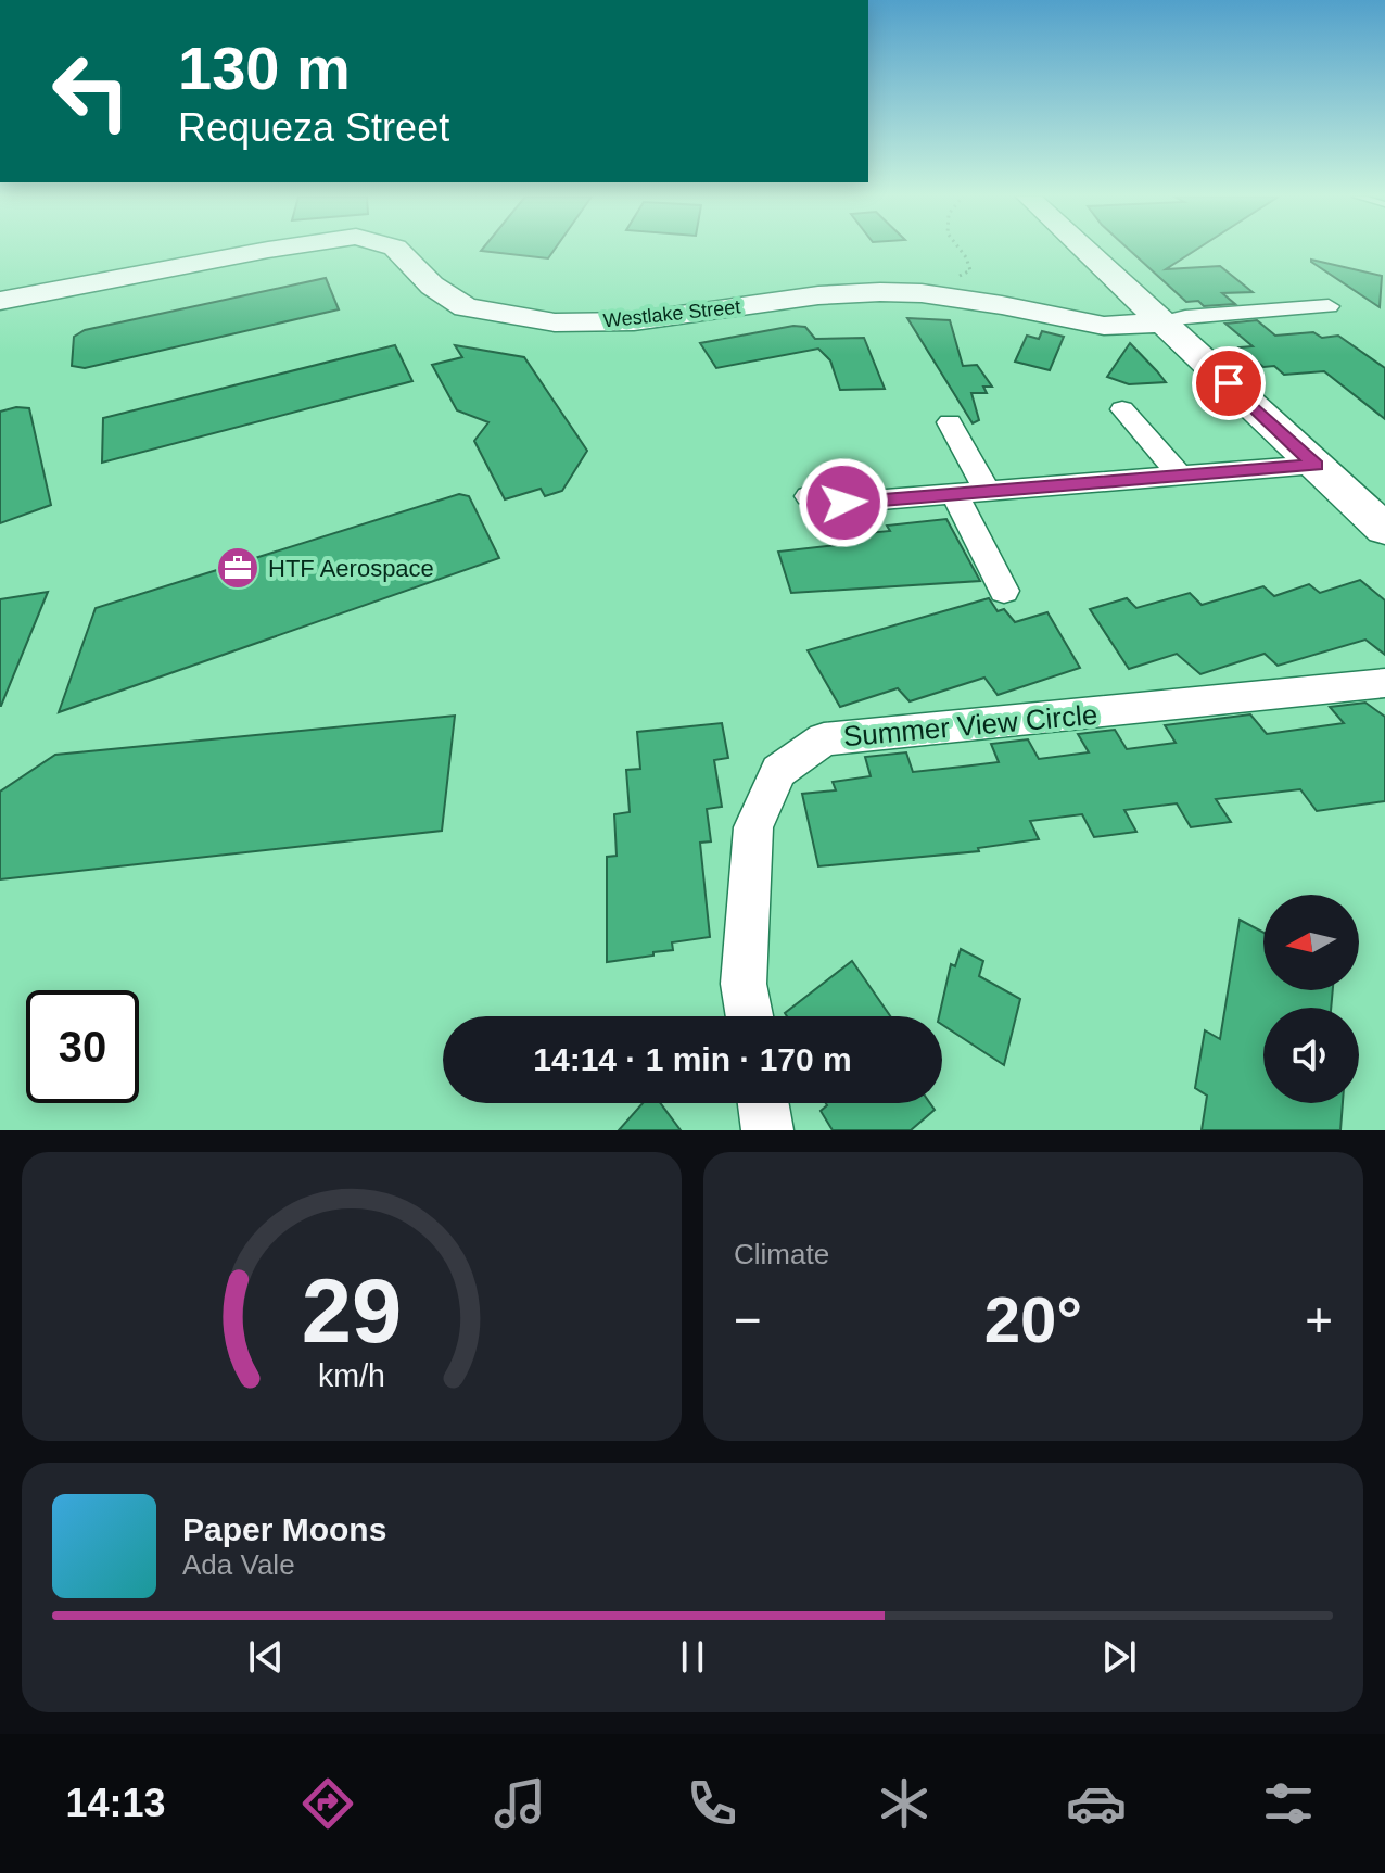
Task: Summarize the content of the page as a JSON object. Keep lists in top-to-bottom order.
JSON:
{
  "streets": {
    "street": ["Westlake Street", "Summer View Circle"]
  },
  "places": {
    "office": ["HTF Aerospace"]
  },
  "north": "left",
  "page": {
    "turn": ["130 m", "Requeza Street"],
    "limit": "30",
    "trip": "14:14 · 1 min · 170 m",
    "tile": "Climate",
    "heat": ["−", "20°", "+"],
    "song": ["Paper Moons", "Ada Vale"],
    "tabs": "14:13",
    "gauge": ["29", "km/h"]
  }
}
